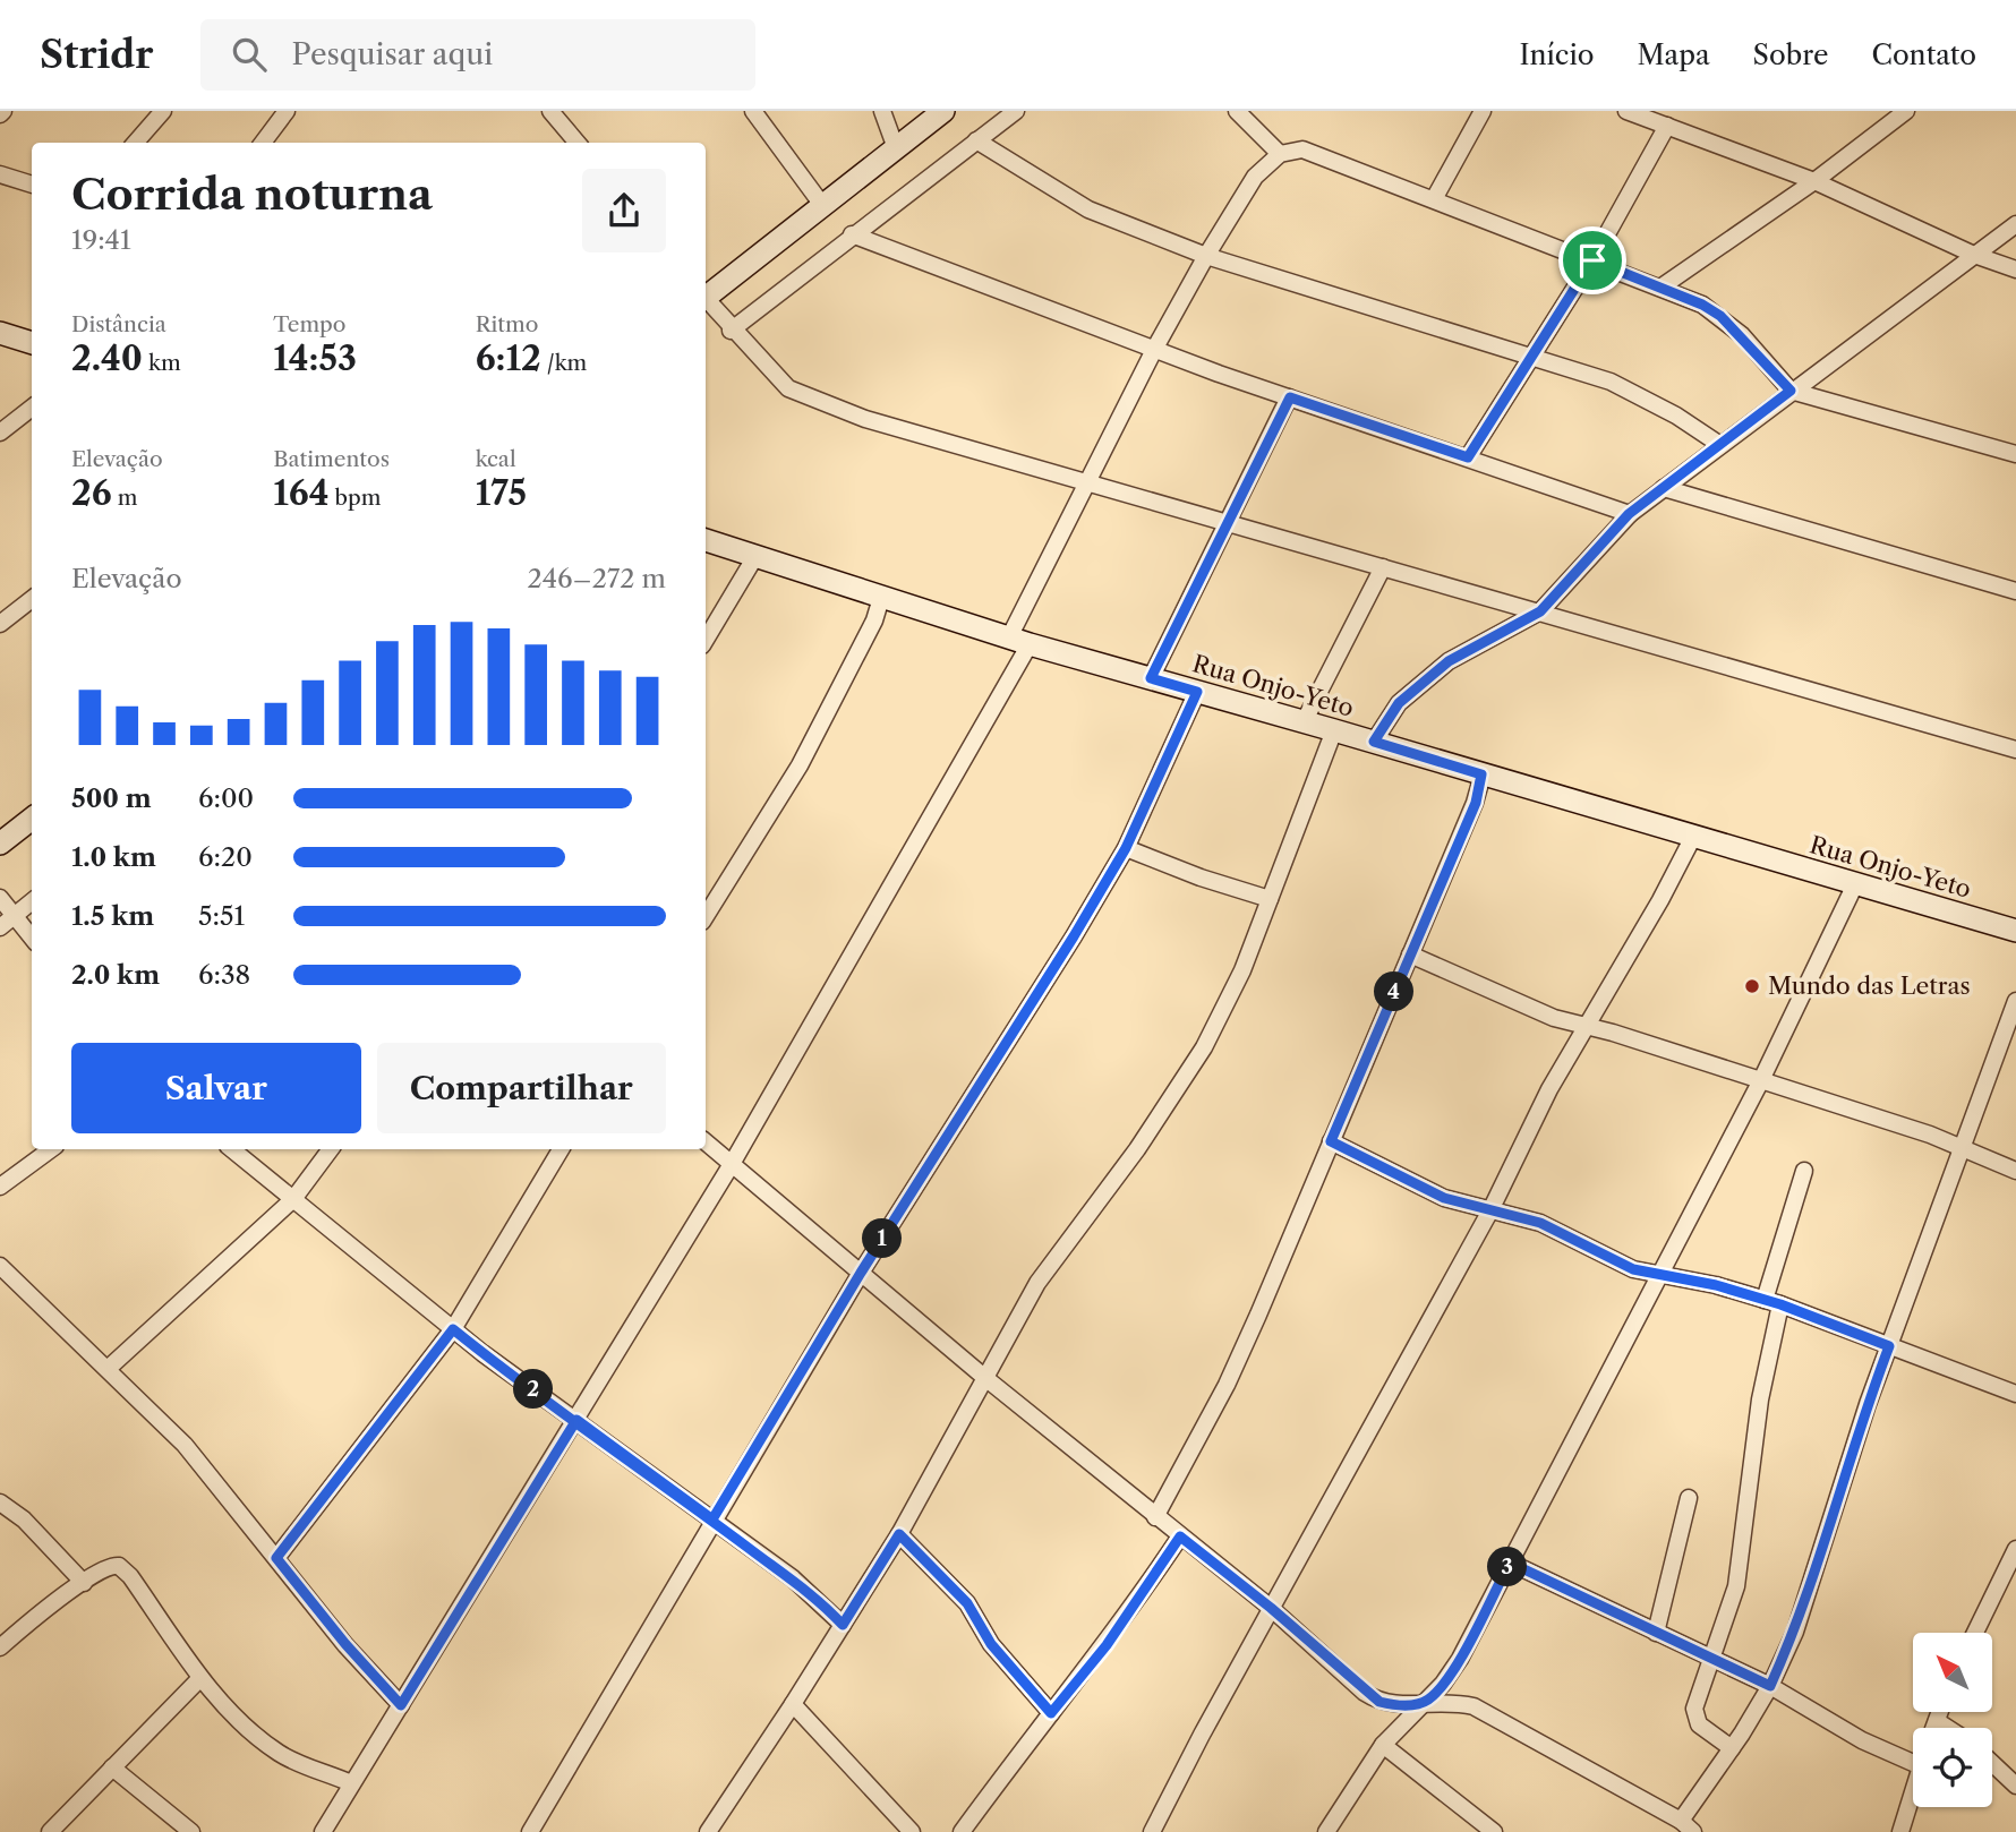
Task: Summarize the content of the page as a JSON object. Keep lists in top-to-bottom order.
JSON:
{
  "streets": {
    "main road": ["Rua Onjo-Yeto"]
  },
  "places": ["Mundo das Letras"],
  "north": "top left",
  "page": {
    "header": "Stridr",
    "search": "Pesquisar aqui",
    "nav": [
      "Início",
      "Mapa",
      "Sobre",
      "Contato"
    ],
    "heading": ["Corrida noturna", "19:41"],
    "stats": [
      ["Distância", "2.40 km"],
      ["Tempo", "14:53"],
      ["Ritmo", "6:12 /km"],
      ["Elevação", "26 m"],
      ["Batimentos", "164 bpm"],
      ["kcal", "175"]
    ],
    "chart": ["Elevação", "246–272 m"],
    "list": [
      {
        "name": "500 m",
        "note": "6:00"
      },
      {
        "name": "1.0 km",
        "note": "6:20"
      },
      {
        "name": "1.5 km",
        "note": "5:51"
      },
      {
        "name": "2.0 km",
        "note": "6:38"
      }
    ],
    "pins": [
      "4",
      "1",
      "2",
      "3"
    ],
    "buttons": ["Salvar", "Compartilhar"]
  }
}
